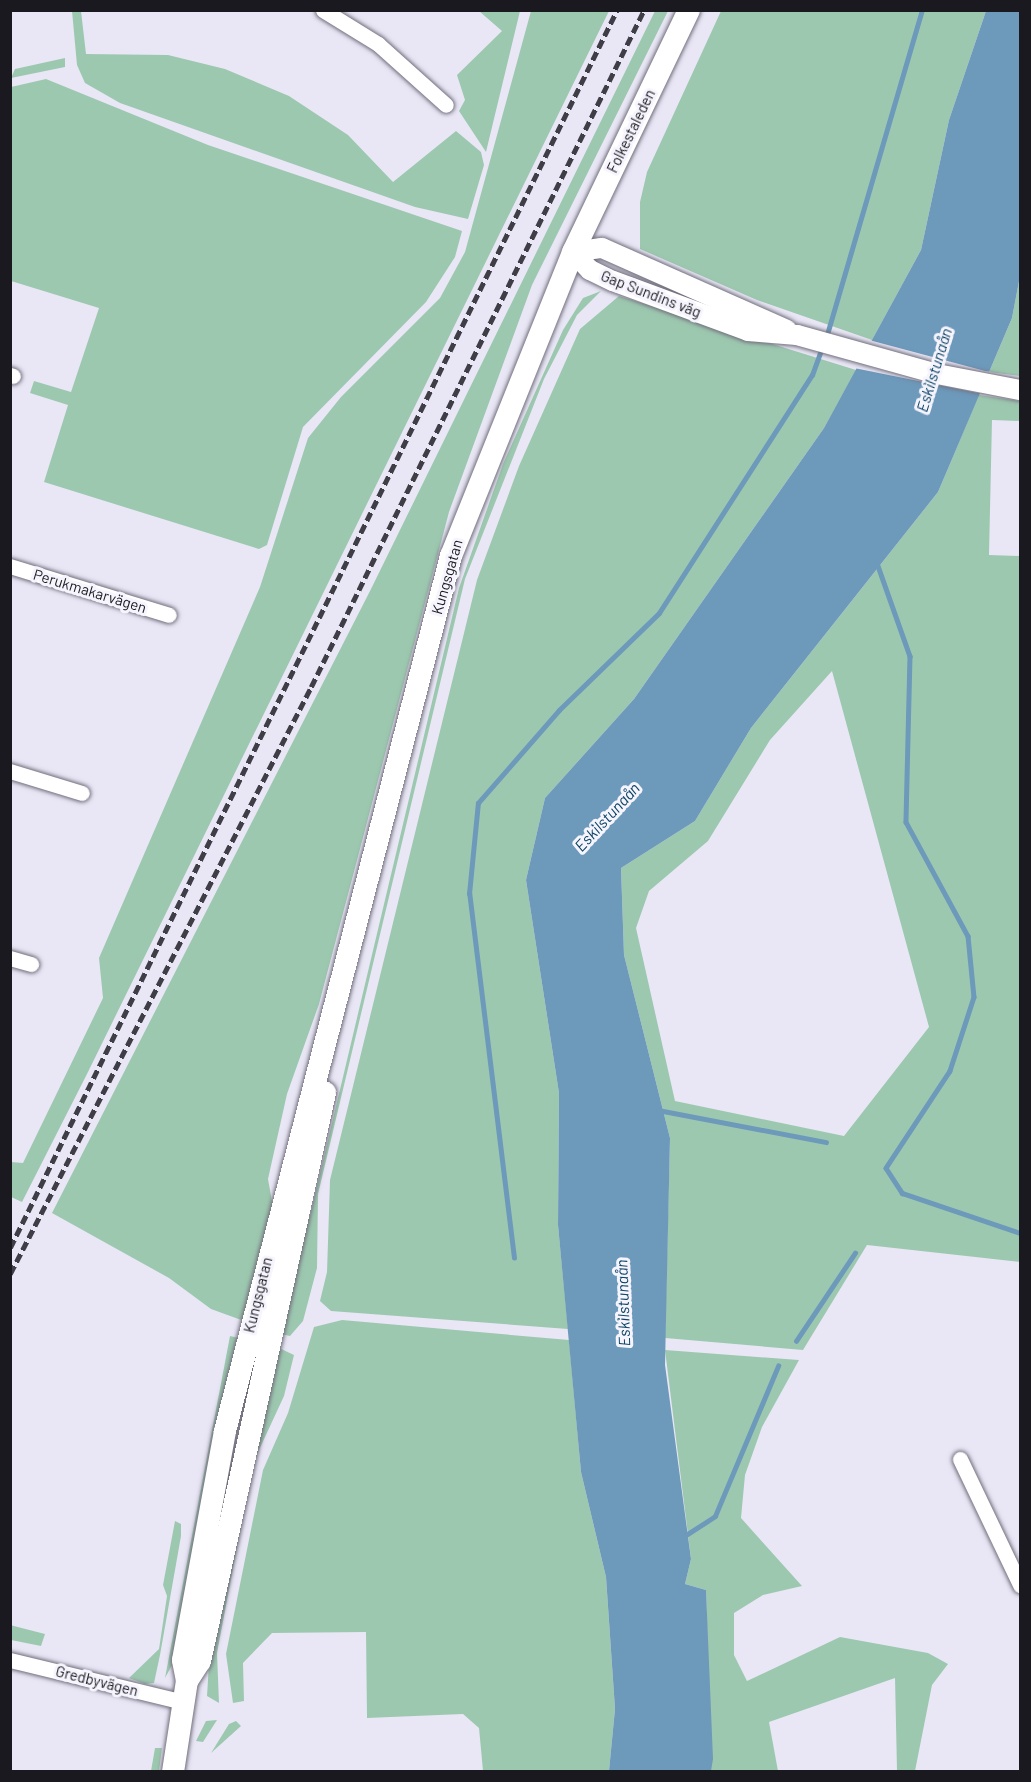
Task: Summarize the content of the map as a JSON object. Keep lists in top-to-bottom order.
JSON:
{
  "streets": {
    "main road": ["Folkestaleden", "Kungsgatan"],
    "street": ["Gap Sundins väg", "Perukmakarvägen", "Gredbyvägen"]
  },
  "crossings": [
    ["Folkestaleden", "Gap Sundins väg"],
    ["Folkestaleden", "Kungsgatan"],
    ["Gap Sundins väg", "Kungsgatan"],
    ["Kungsgatan", "Gredbyvägen"]
  ],
  "water": ["Eskilstunaån"]
}
